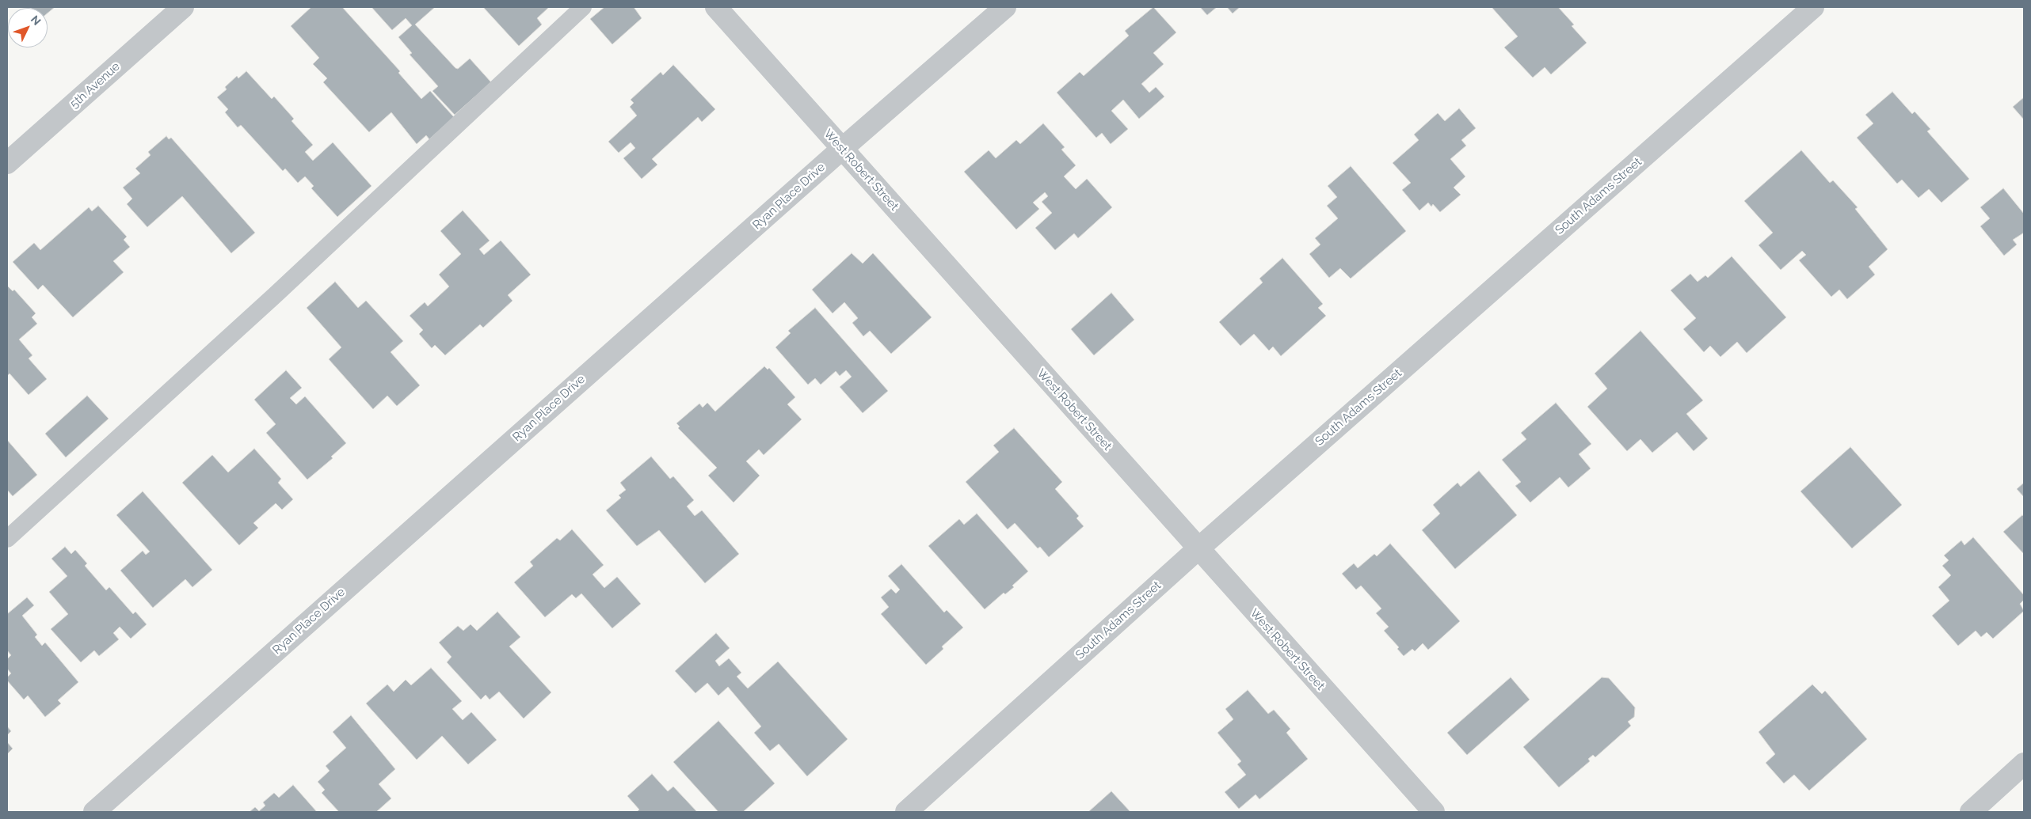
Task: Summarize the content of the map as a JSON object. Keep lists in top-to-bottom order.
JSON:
{
  "streets": {
    "street": [
      "5th Avenue",
      "West Robert Street",
      "Ryan Place Drive",
      "South Adams Street"
    ]
  },
  "crossings": [
    ["West Robert Street", "Ryan Place Drive"],
    ["West Robert Street", "South Adams Street"]
  ],
  "north": "top right"
}
